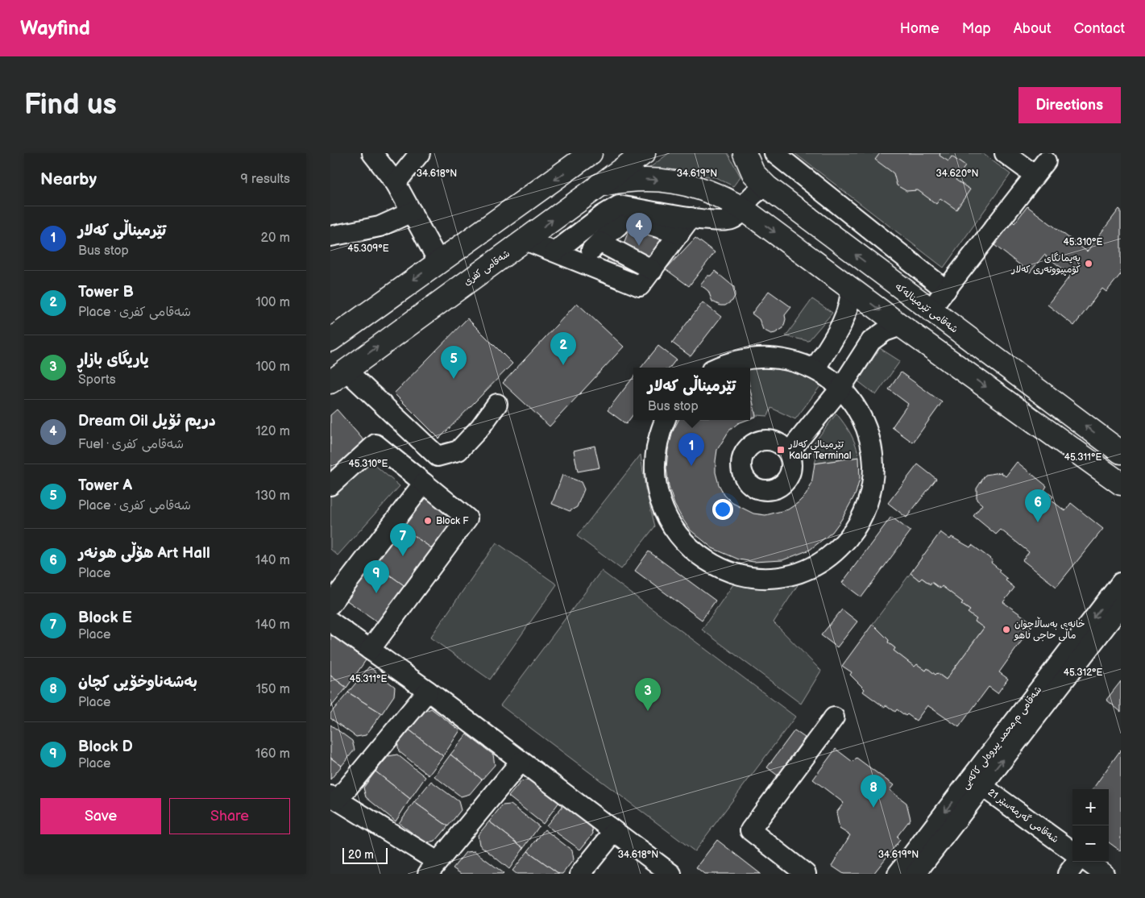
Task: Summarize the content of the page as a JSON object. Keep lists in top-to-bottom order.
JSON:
{
  "streets": {
    "main road": ["شەقامی کفری", "شەقامی تێرمینالەکە"],
    "street": ["شەقامی م.محمد پیروەلی کاکەیی", "شەقامی گەرمەسێر 21"]
  },
  "crossings": [
    ["شەقامی م.محمد پیروەلی کاکەیی", "شەقامی گەرمەسێر 21"]
  ],
  "places": {
    "other": ["پەیمانگای کۆمپیووتەری کەلار", "Block F", "خانەی بەساڵاچوان ماڵی حاجی ئاهو"],
    "transit": ["تێرمینالی کەلار Kalar Terminal"]
  },
  "scale_bar": "20 m",
  "page": {
    "header": "Wayfind",
    "nav": [
      "Home",
      "Map",
      "About",
      "Contact"
    ],
    "buttons": [
      "Directions",
      ["Save", "Share"]
    ],
    "title": "Find us",
    "heading": ["Nearby", "9 results"],
    "list": [
      {
        "mark": "1",
        "name": "تێرمیناڵی کەلار",
        "note": "Bus stop",
        "value": "20 m"
      },
      {
        "mark": "2",
        "name": "Tower B",
        "note": "Place · شەقامی کفری",
        "value": "100 m"
      },
      {
        "mark": "3",
        "name": "یاریگای بازاڕ",
        "note": "Sports",
        "value": "100 m"
      },
      {
        "mark": "4",
        "name": "Dream Oil دریم ئۆیل",
        "note": "Fuel · شەقامی کفری",
        "value": "120 m"
      },
      {
        "mark": "5",
        "name": "Tower A",
        "note": "Place · شەقامی کفری",
        "value": "130 m"
      },
      {
        "mark": "6",
        "name": "هۆڵی هونەر Art Hall",
        "note": "Place",
        "value": "140 m"
      },
      {
        "mark": "7",
        "name": "Block E",
        "note": "Place",
        "value": "140 m"
      },
      {
        "mark": "8",
        "name": "بەشەناوخۆیی کچان",
        "note": "Place",
        "value": "150 m"
      },
      {
        "mark": "9",
        "name": "Block D",
        "note": "Place",
        "value": "160 m"
      }
    ],
    "pins": [
      "4",
      "2",
      "5",
      "1",
      "6",
      "7",
      "9",
      "3",
      "8"
    ],
    "popup": ["تێرمیناڵی کەلار", "Bus stop"],
    "map_buttons": ["+", "−"],
    "scale": "20 m"
  },
  "coordinates": [
    "34.618°N",
    "34.619°N",
    "34.620°N",
    "45.310°E",
    "45.309°E",
    "45.311°E",
    "45.312°E"
  ]
}
